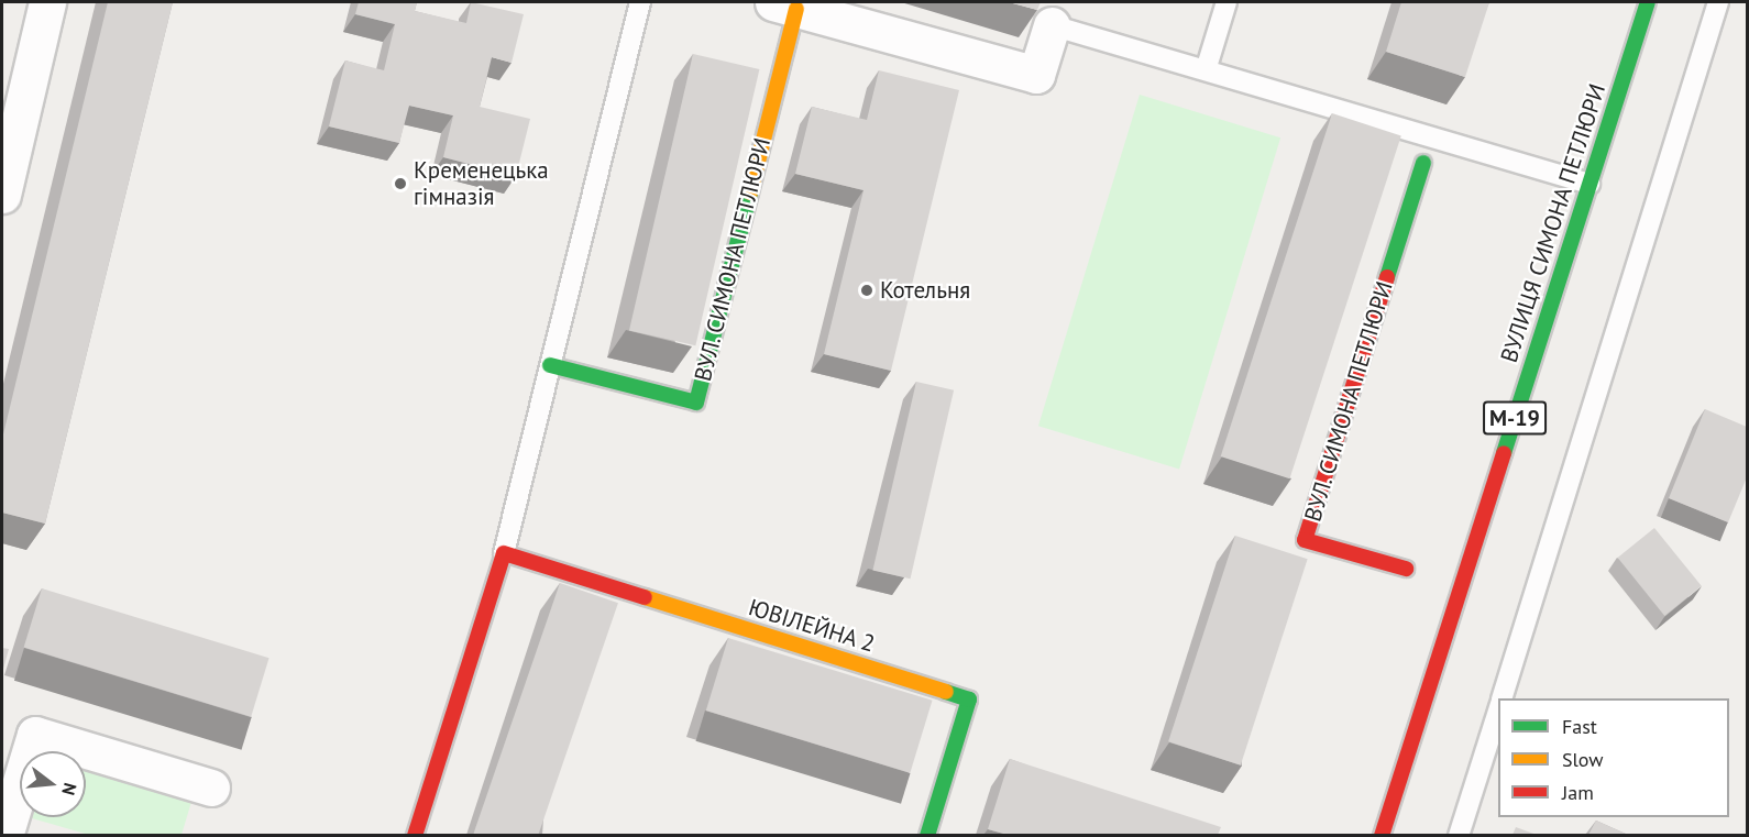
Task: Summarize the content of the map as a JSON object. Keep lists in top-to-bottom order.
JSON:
{
  "streets": {
    "main road": [
      "ВУЛИЦЯ СИМОНА ПЕТЛЮРИ",
      "ВУЛ. СИМОНА ПЕТЛЮРИ",
      "М-19",
      "ЮВІЛЕЙНА 2"
    ]
  },
  "places": ["Кременецька гімназія", "Котельня"],
  "legend": ["Fast", "Slow", "Jam"],
  "north": "right"
}
